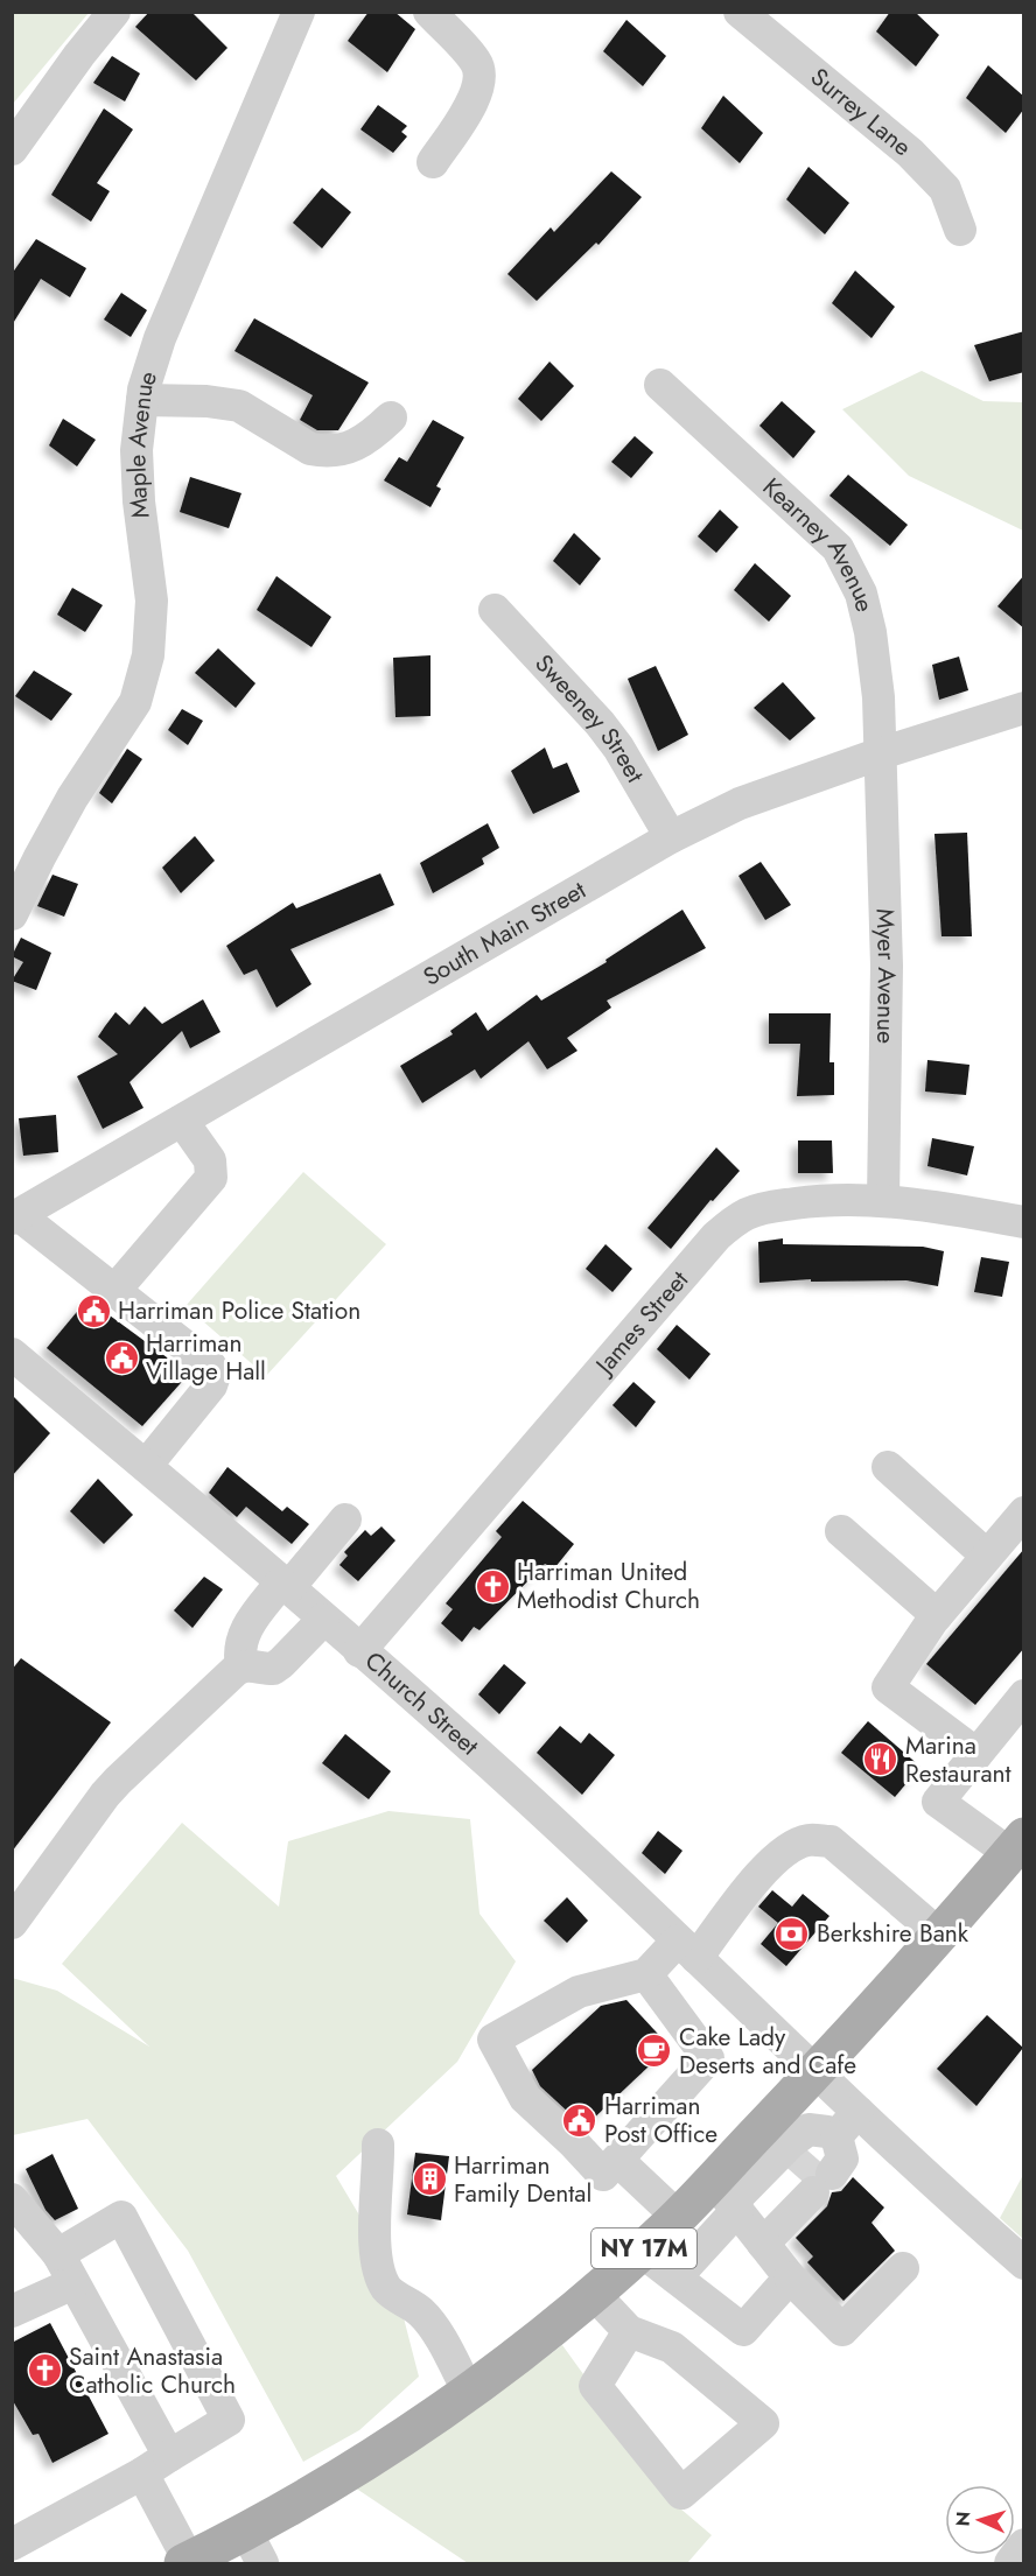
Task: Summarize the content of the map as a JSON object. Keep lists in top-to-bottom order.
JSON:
{
  "streets": {
    "main road": ["NY 17M"],
    "street": [
      "Surrey Lane",
      "Maple Avenue",
      "Kearney Avenue",
      "Sweeney Street",
      "South Main Street",
      "Myer Avenue",
      "James Street",
      "Church Street"
    ]
  },
  "crossings": [
    ["Kearney Avenue", "South Main Street"],
    ["Kearney Avenue", "Myer Avenue"],
    ["Sweeney Street", "South Main Street"],
    ["South Main Street", "Myer Avenue"],
    ["Myer Avenue", "James Street"],
    ["James Street", "Church Street"],
    ["Church Street", "NY 17M"]
  ],
  "places": {
    "public building": ["Harriman Police Station", "Harriman Village Hall", "Harriman Post Office"],
    "church": ["Harriman United Methodist Church", "Saint Anastasia Catholic Church"],
    "restaurant": ["Marina Restaurant"],
    "bank": ["Berkshire Bank"],
    "cafe": ["Cake Lady Deserts and Cafe"],
    "building": ["Harriman Family Dental"]
  },
  "north": "left"
}
